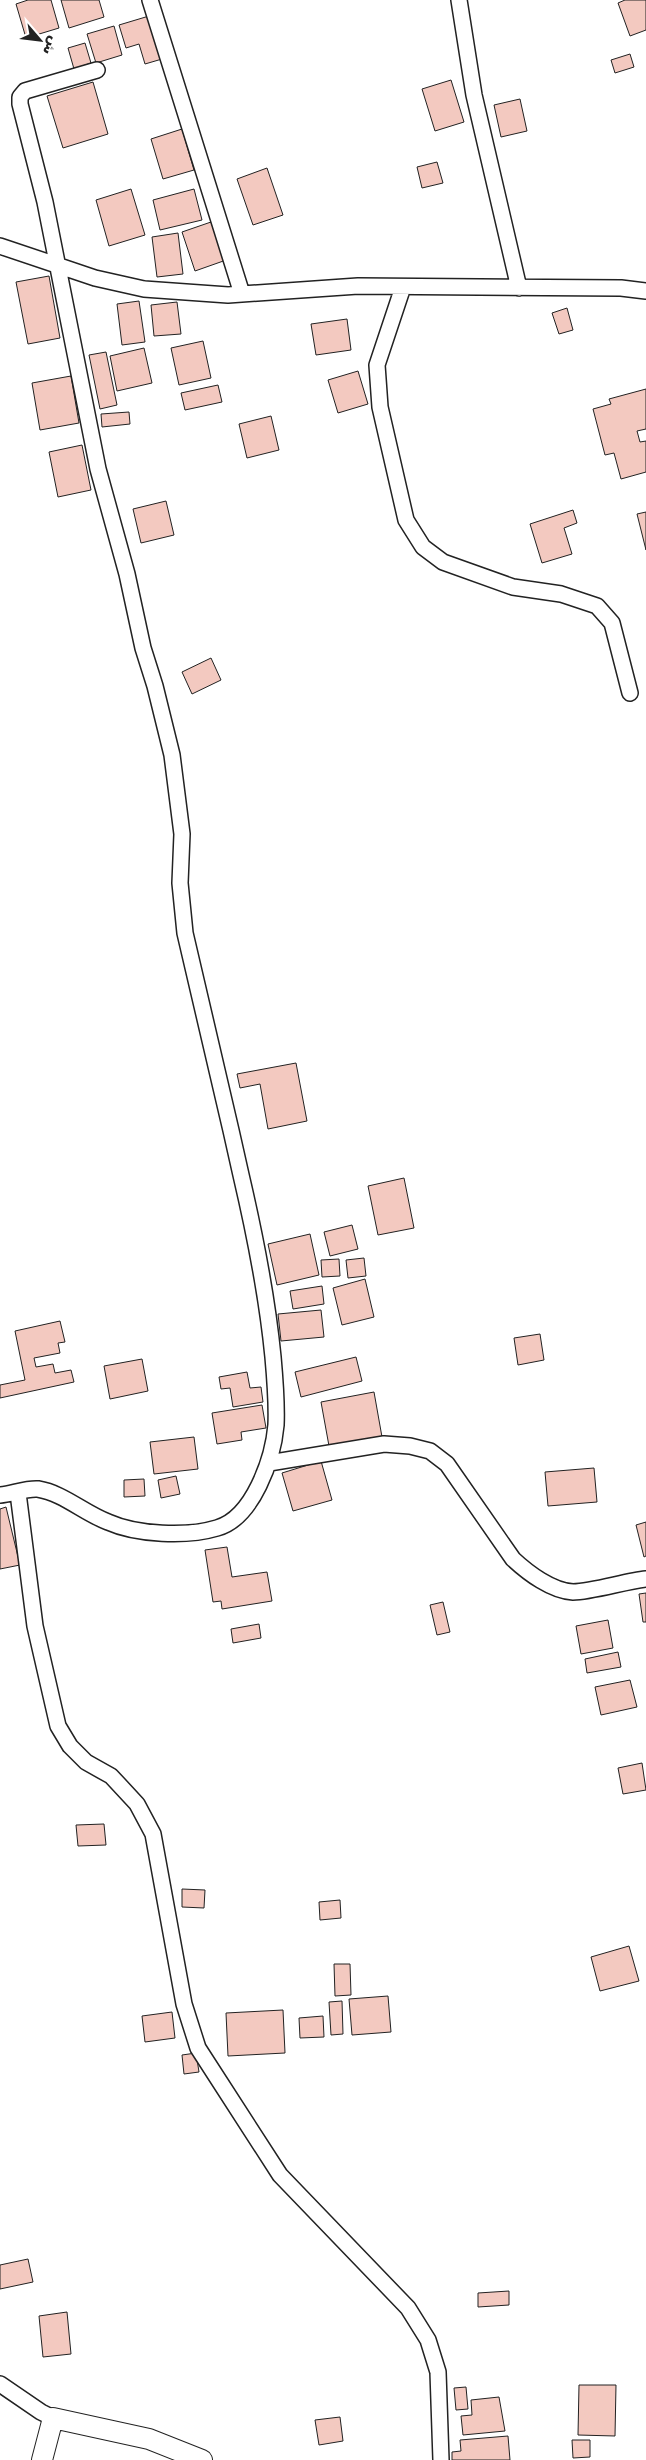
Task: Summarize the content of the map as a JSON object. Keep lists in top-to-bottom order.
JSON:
{
  "north": "bottom right"
}
